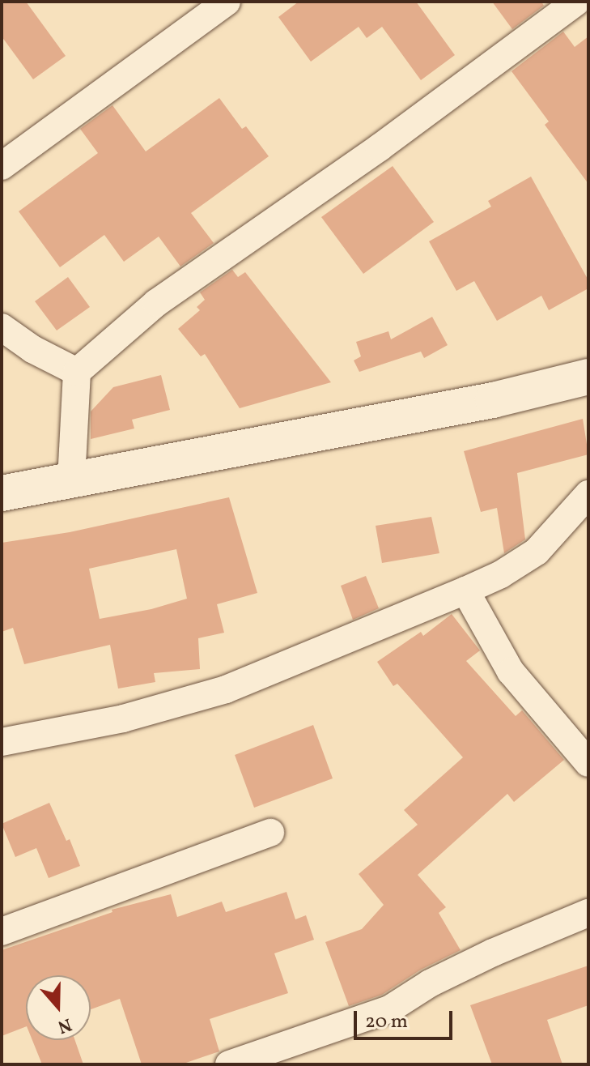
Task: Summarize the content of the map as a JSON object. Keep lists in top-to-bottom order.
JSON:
{
  "scale_bar": "20 m",
  "north": "bottom"
}
